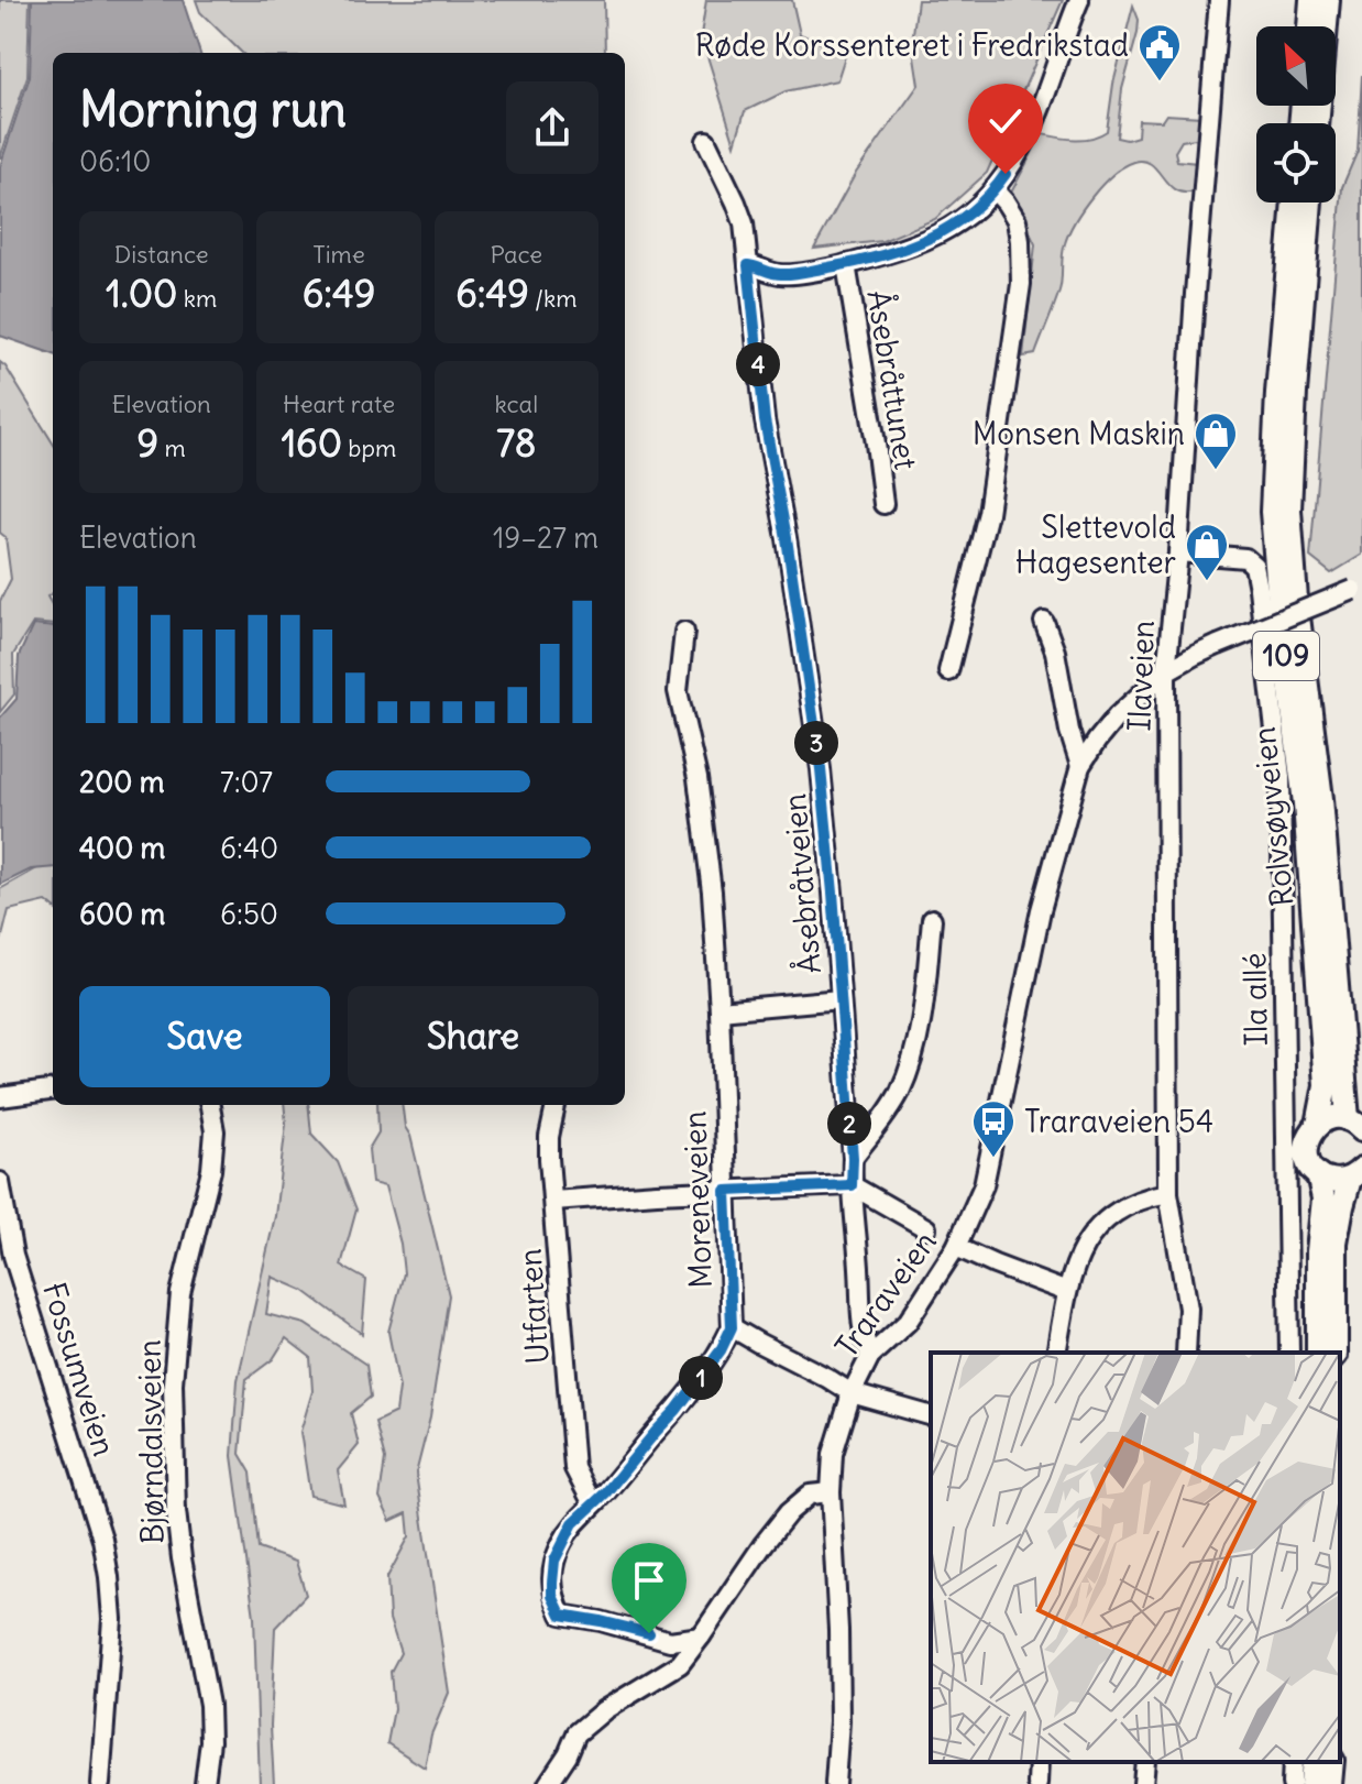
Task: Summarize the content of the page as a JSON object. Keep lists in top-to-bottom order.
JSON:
{
  "streets": {
    "main road": ["109", "Rolvsøyveien"],
    "street": [
      "Åsebråttunet",
      "Ilaveien",
      "Åsebråtveien",
      "Ila allé",
      "Moreneveien",
      "Traraveien",
      "Utfarten",
      "Fossumveien",
      "Bjørndalsveien"
    ]
  },
  "crossings": [
    ["109", "Rolvsøyveien"],
    ["Ilaveien", "Ila allé"],
    ["Ilaveien", "Traraveien"],
    ["Åsebråtveien", "Traraveien"],
    ["Moreneveien", "Utfarten"]
  ],
  "places": {
    "public building": ["Røde Korssenteret i Fredrikstad"],
    "shop": ["Monsen Maskin", "Slettevold Hagesenter"],
    "bus stop": ["Traraveien 54"]
  },
  "north": "top left",
  "page": {
    "heading": ["Morning run", "06:10"],
    "stats": [
      ["Distance", "1.00 km"],
      ["Time", "6:49"],
      ["Pace", "6:49 /km"],
      ["Elevation", "9 m"],
      ["Heart rate", "160 bpm"],
      ["kcal", "78"]
    ],
    "pins": [
      "4",
      "3",
      "2",
      "1"
    ],
    "chart": ["Elevation", "19–27 m"],
    "list": [
      {
        "name": "200 m",
        "note": "7:07"
      },
      {
        "name": "400 m",
        "note": "6:40"
      },
      {
        "name": "600 m",
        "note": "6:50"
      }
    ],
    "buttons": ["Save", "Share"]
  }
}
